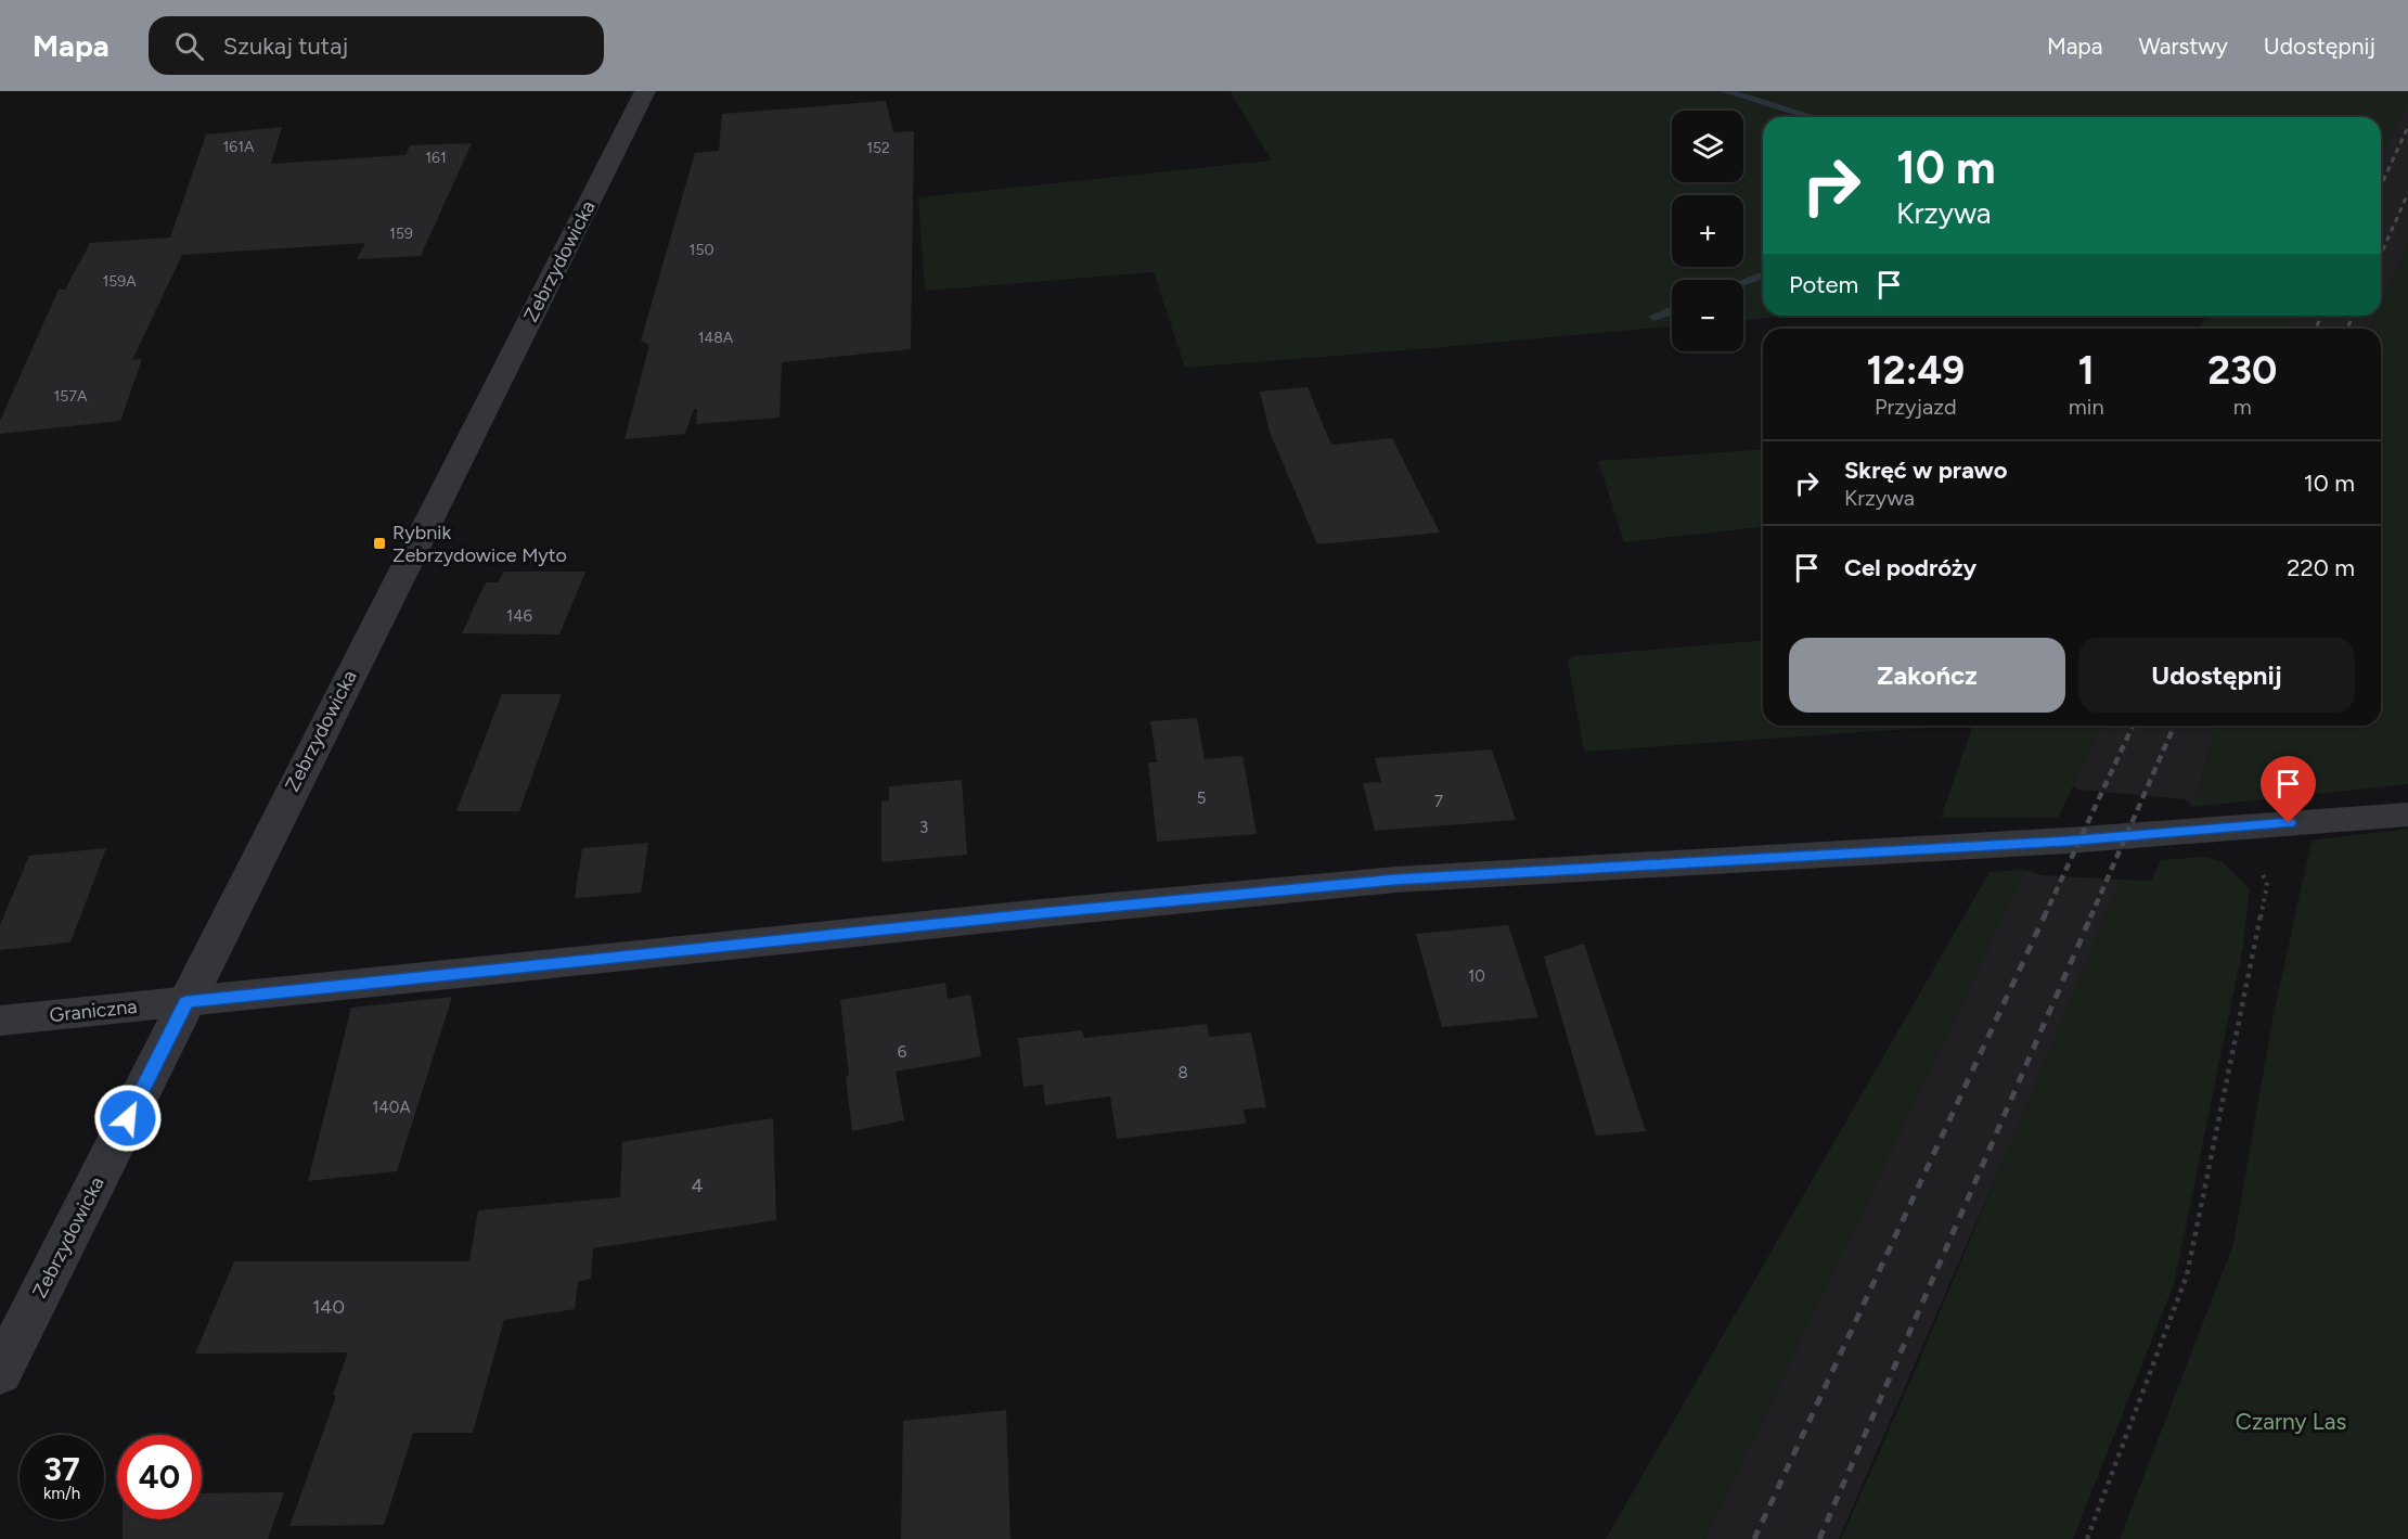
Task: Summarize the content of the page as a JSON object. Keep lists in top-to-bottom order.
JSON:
{
  "streets": {
    "street": ["Zebrzydowicka", "Graniczna"]
  },
  "crossings": [
    ["Zebrzydowicka", "Graniczna"]
  ],
  "parks": ["Czarny Las"],
  "places": {
    "transit": ["Rybnik Zebrzydowice Myto"]
  },
  "house_numbers": [
    "161A",
    "152",
    "161",
    "159",
    "150",
    "159A",
    "148A",
    "157A",
    "146",
    "5",
    "7",
    "3",
    "10",
    "6",
    "8",
    "140A",
    "4",
    "140"
  ],
  "page": {
    "header": "Mapa",
    "search": "Szukaj tutaj",
    "nav": ["Mapa", "Warstwy", "Udostępnij"],
    "map_buttons": ["+", "−"],
    "turn": ["10 m", "Krzywa"],
    "then": "Potem",
    "eta": [
      "12:49",
      "Przyjazd",
      "1",
      "min",
      "230",
      "m"
    ],
    "list": [
      {
        "name": "Skręć w prawo",
        "note": "Krzywa",
        "value": "10 m"
      },
      {
        "name": "Cel podróży",
        "value": "220 m"
      }
    ],
    "buttons": ["Zakończ", "Udostępnij"],
    "speed": "37 km/h",
    "limit": "40"
  }
}
